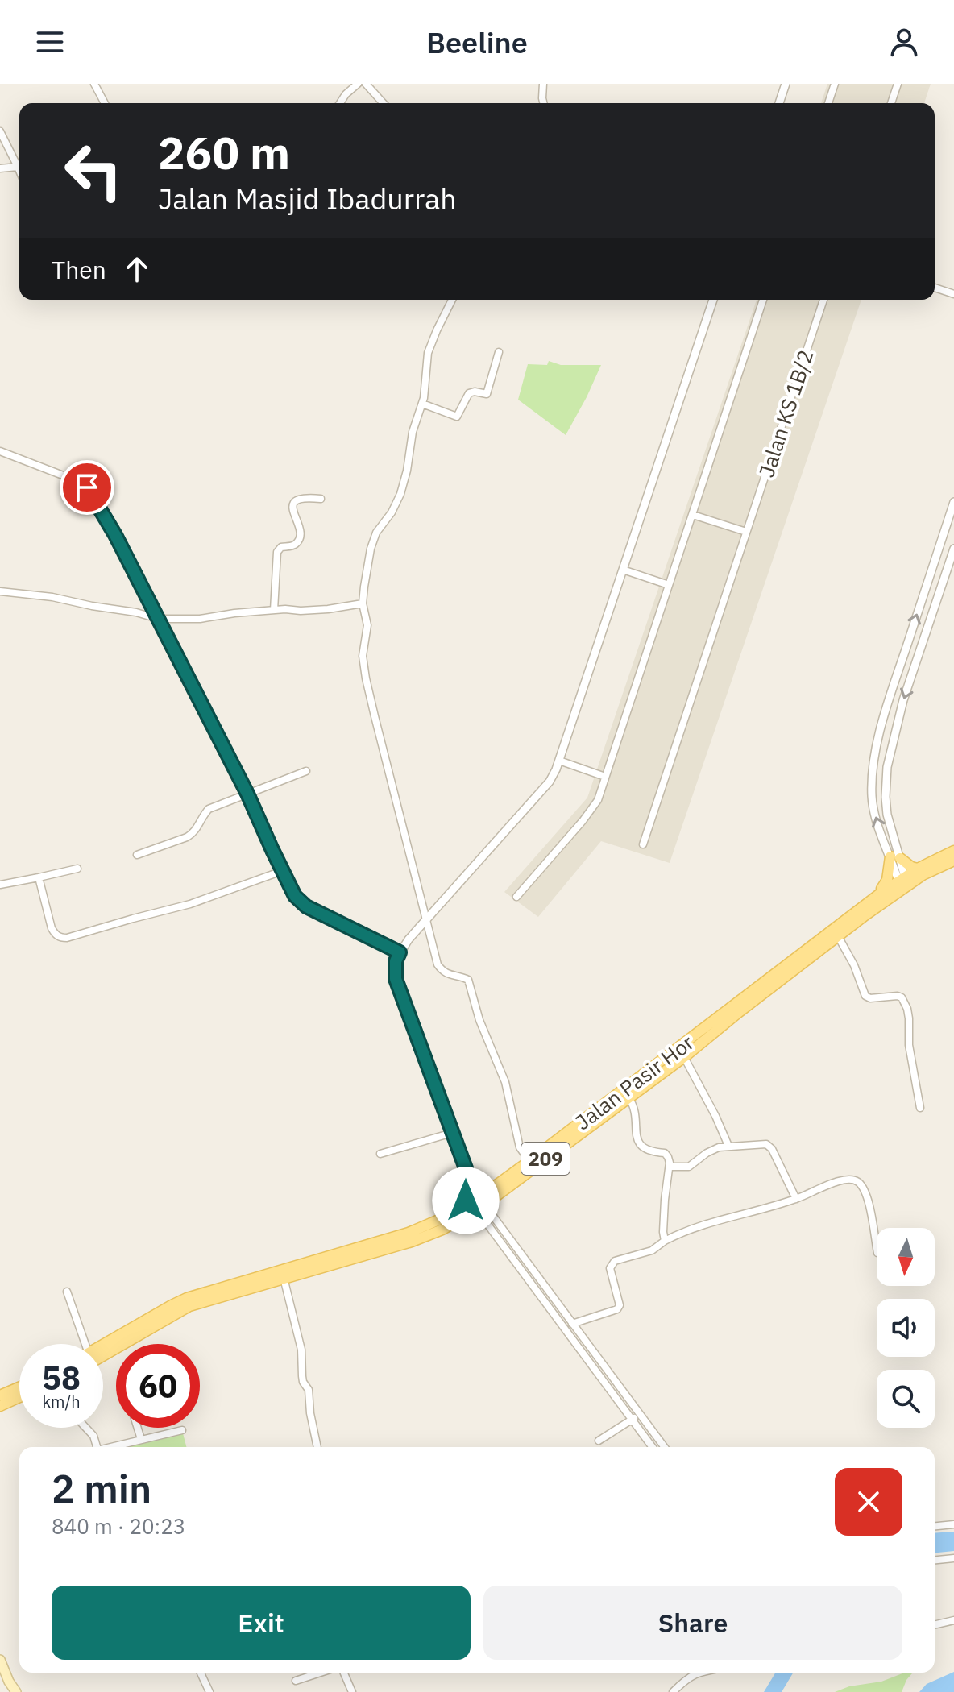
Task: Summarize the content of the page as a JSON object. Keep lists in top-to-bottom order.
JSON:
{
  "streets": {
    "main road": ["Jalan Pasir Hor", "209"],
    "street": ["Jalan KS 1B/2"]
  },
  "north": "bottom",
  "page": {
    "header": "Beeline",
    "turn": ["260 m", "Jalan Masjid Ibadurrah"],
    "then": "Then",
    "speed": "58 km/h",
    "limit": "60",
    "heading": ["2 min", "840 m · 20:23"],
    "buttons": ["Exit", "Share"]
  }
}
